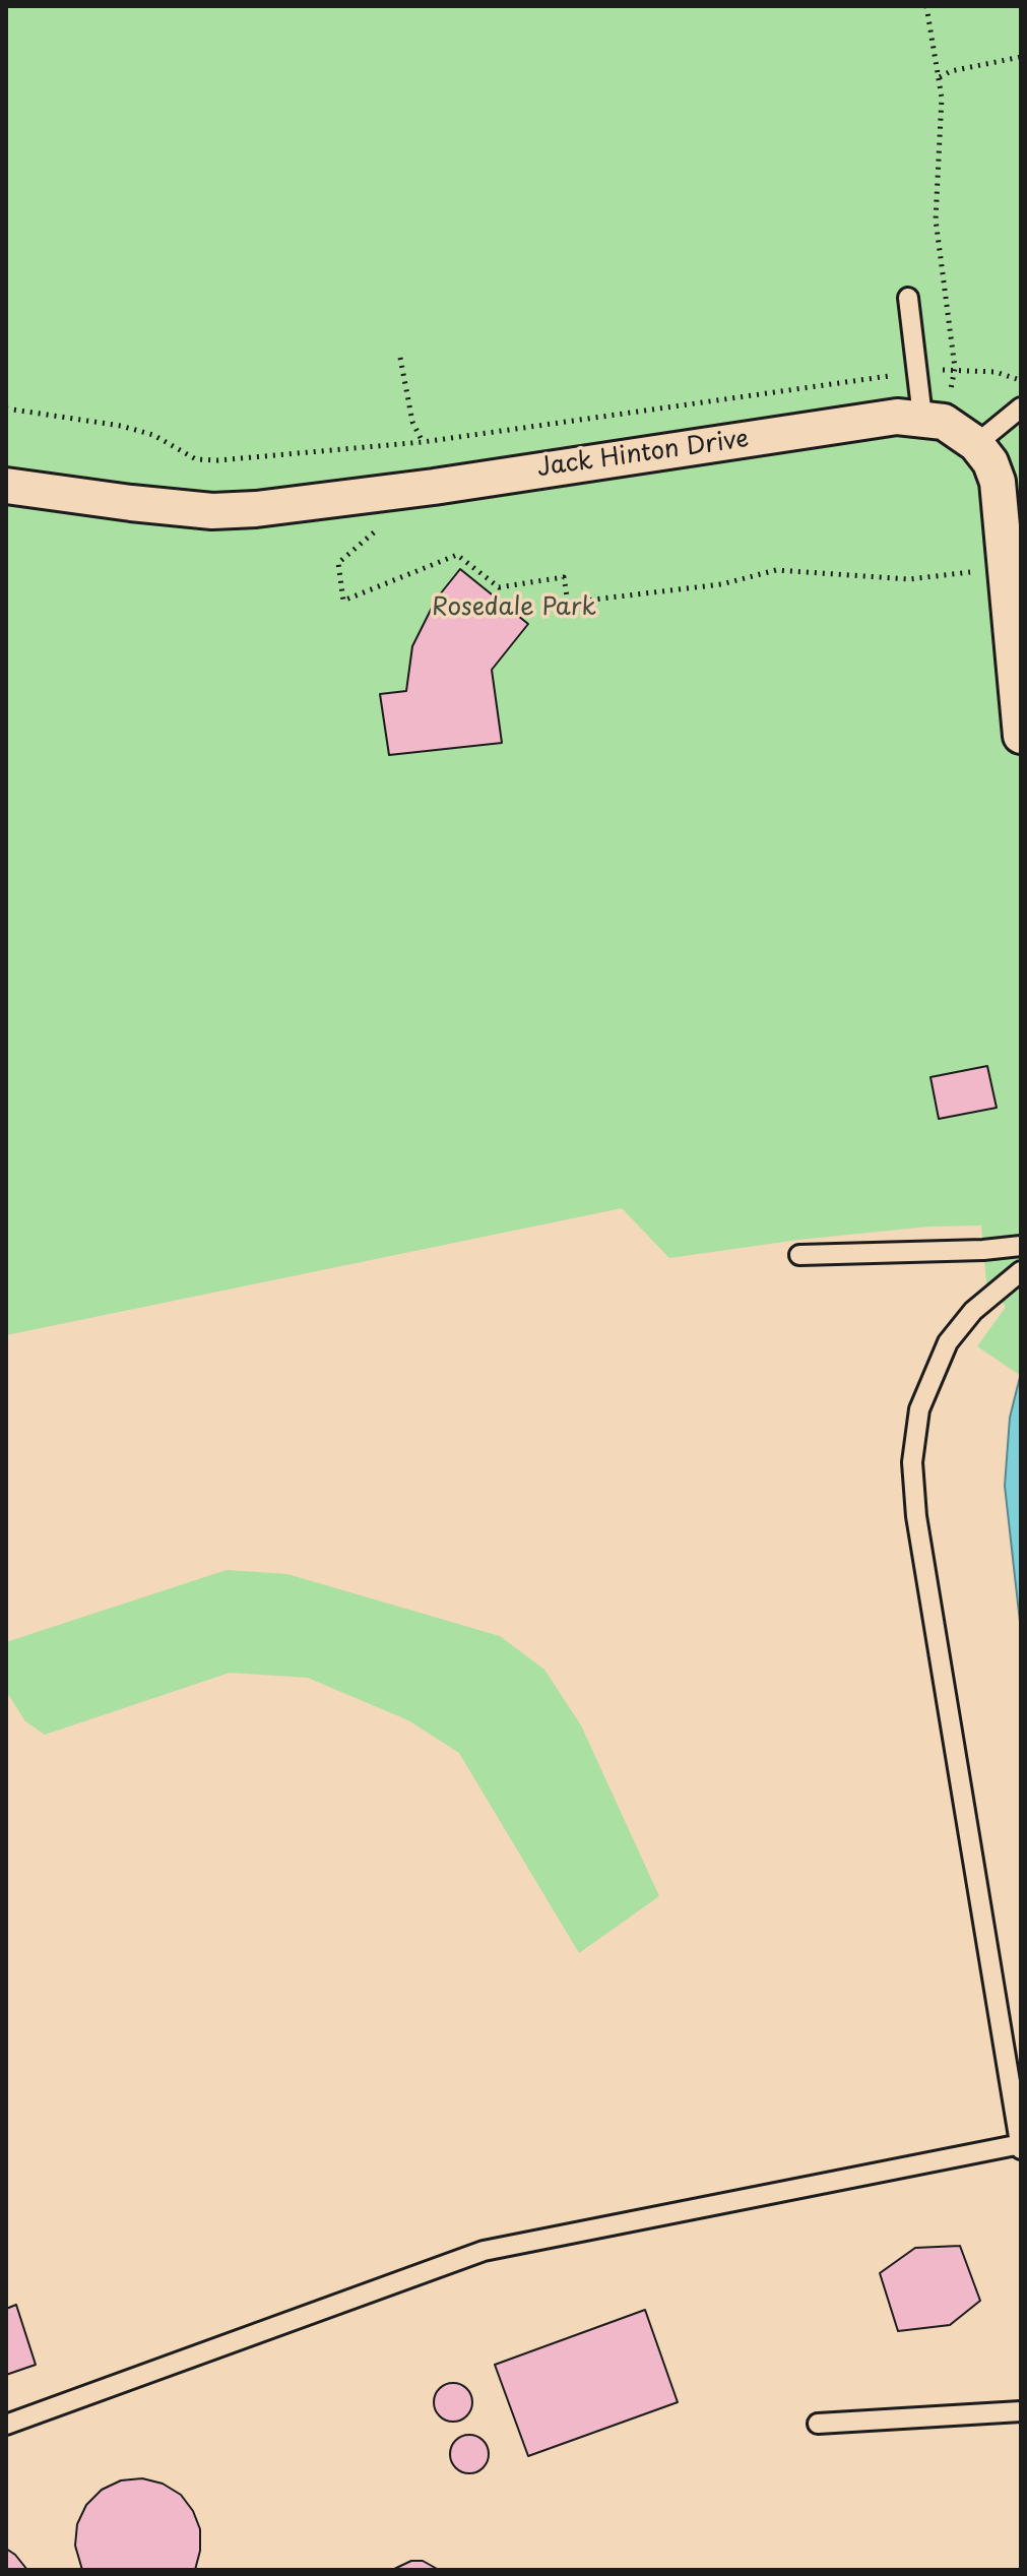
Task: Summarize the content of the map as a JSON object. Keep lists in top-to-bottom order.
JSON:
{
  "streets": {
    "street": ["Jack Hinton Drive"]
  },
  "parks": ["Rosedale Park"]
}
